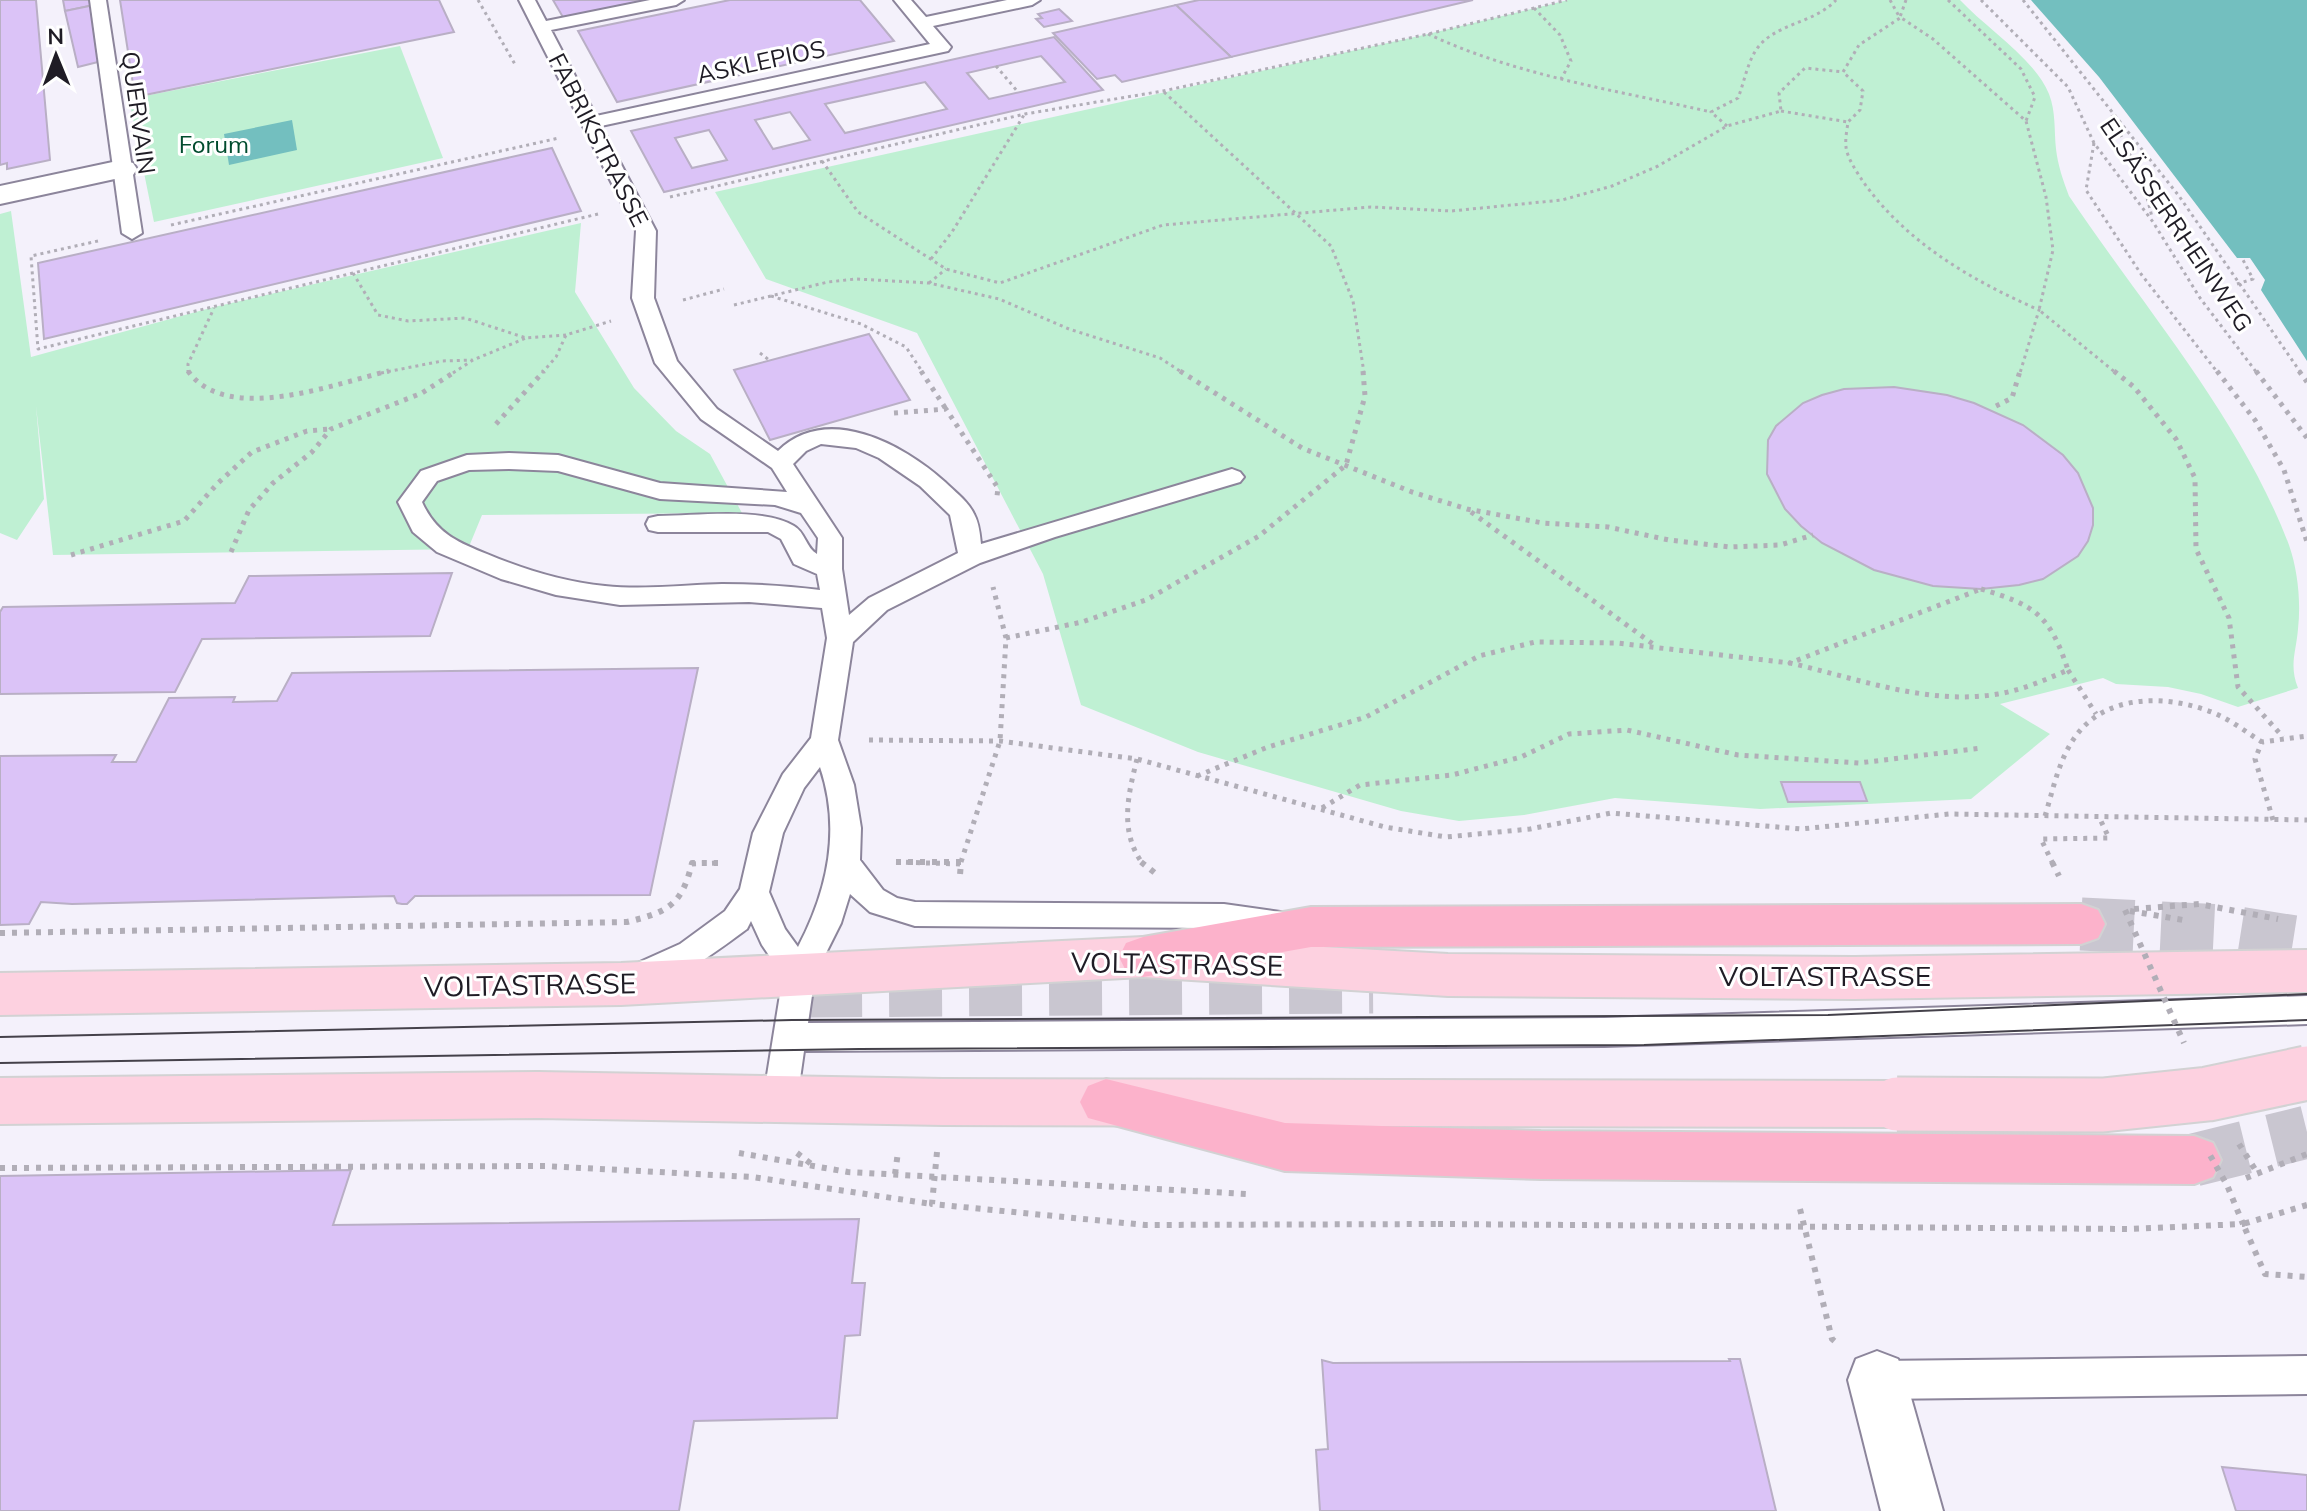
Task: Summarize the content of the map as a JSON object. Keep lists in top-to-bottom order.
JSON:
{
  "streets": {
    "main road": ["VOLTASTRASSE"],
    "lane": ["ASKLEPIOS", "QUERVAIN", "FABRIKSTRASSE"],
    "path": ["ELSÄSSERRHEINWEG"]
  },
  "crossings": [
    ["ASKLEPIOS", "FABRIKSTRASSE"],
    ["FABRIKSTRASSE", "VOLTASTRASSE"]
  ],
  "parks": ["Forum"],
  "north": "top"
}
